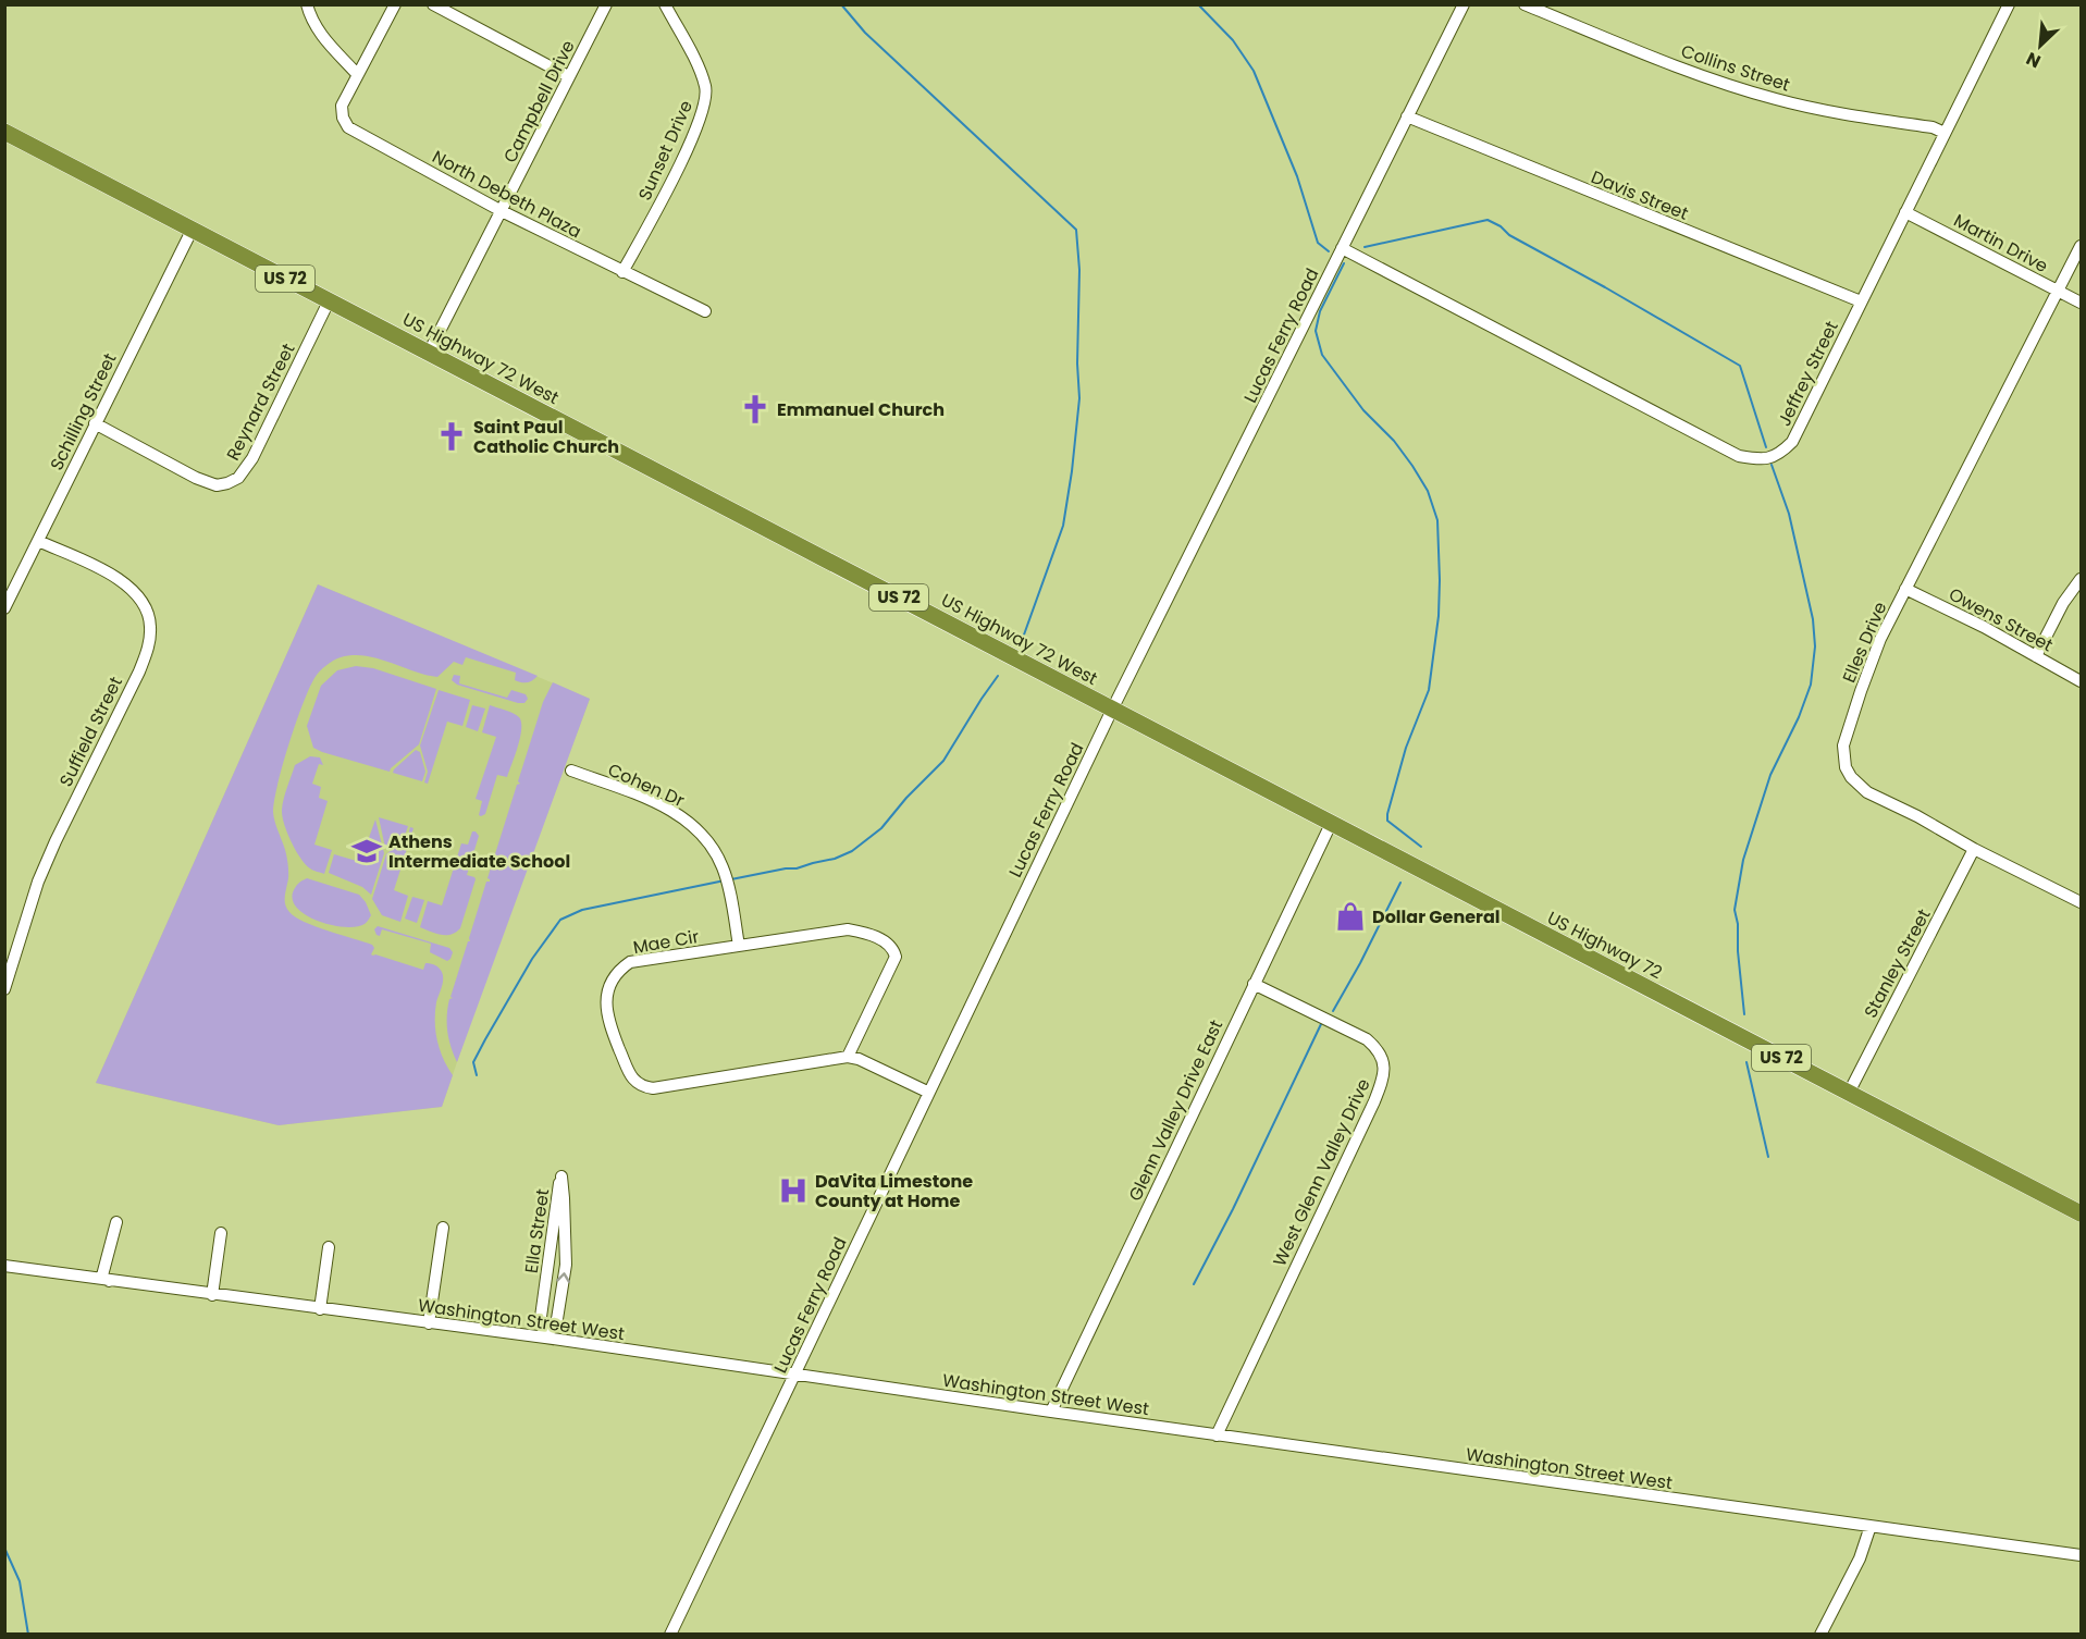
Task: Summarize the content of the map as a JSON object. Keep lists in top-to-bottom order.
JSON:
{
  "streets": {
    "highway": ["US 72", "US Highway 72 West", "US Highway 72"],
    "street": [
      "Collins Street",
      "Campbell Drive",
      "Sunset Drive",
      "North Debeth Plaza",
      "Davis Street",
      "Martin Drive",
      "Lucas Ferry Road",
      "Jeffrey Street",
      "Reynard Street",
      "Schilling Street",
      "Owens Street",
      "Elles Drive",
      "Suffield Street",
      "Cohen Dr",
      "Mae Cir",
      "Stanley Street",
      "Glenn Valley Drive East",
      "West Glenn Valley Drive",
      "Ella Street",
      "Washington Street West"
    ]
  },
  "crossings": [
    ["Collins Street", "Jeffrey Street"],
    ["Campbell Drive", "North Debeth Plaza"],
    ["Campbell Drive", "US Highway 72 West"],
    ["Sunset Drive", "North Debeth Plaza"],
    ["Davis Street", "Lucas Ferry Road"],
    ["Davis Street", "Jeffrey Street"],
    ["Martin Drive", "Jeffrey Street"],
    ["Martin Drive", "Elles Drive"],
    ["Lucas Ferry Road", "US Highway 72 West"],
    ["Lucas Ferry Road", "Jeffrey Street"],
    ["Lucas Ferry Road", "Mae Cir"],
    ["Lucas Ferry Road", "US Highway 72"],
    ["Lucas Ferry Road", "Washington Street West"],
    ["US Highway 72 West", "Reynard Street"],
    ["US Highway 72 West", "Schilling Street"],
    ["US Highway 72 West", "US Highway 72"],
    ["Reynard Street", "Schilling Street"],
    ["Schilling Street", "Suffield Street"],
    ["Owens Street", "Elles Drive"],
    ["Elles Drive", "Stanley Street"],
    ["Cohen Dr", "Mae Cir"],
    ["US Highway 72", "Stanley Street"],
    ["US Highway 72", "Glenn Valley Drive East"],
    ["Glenn Valley Drive East", "West Glenn Valley Drive"],
    ["Glenn Valley Drive East", "Washington Street West"],
    ["West Glenn Valley Drive", "Washington Street West"],
    ["Ella Street", "Washington Street West"]
  ],
  "places": {
    "church": ["Emmanuel Church", "Saint Paul Catholic Church"],
    "school or university": ["Athens Intermediate School"],
    "shop": ["Dollar General"],
    "hospital": ["DaVita Limestone County at Home"]
  },
  "north": "bottom left"
}
